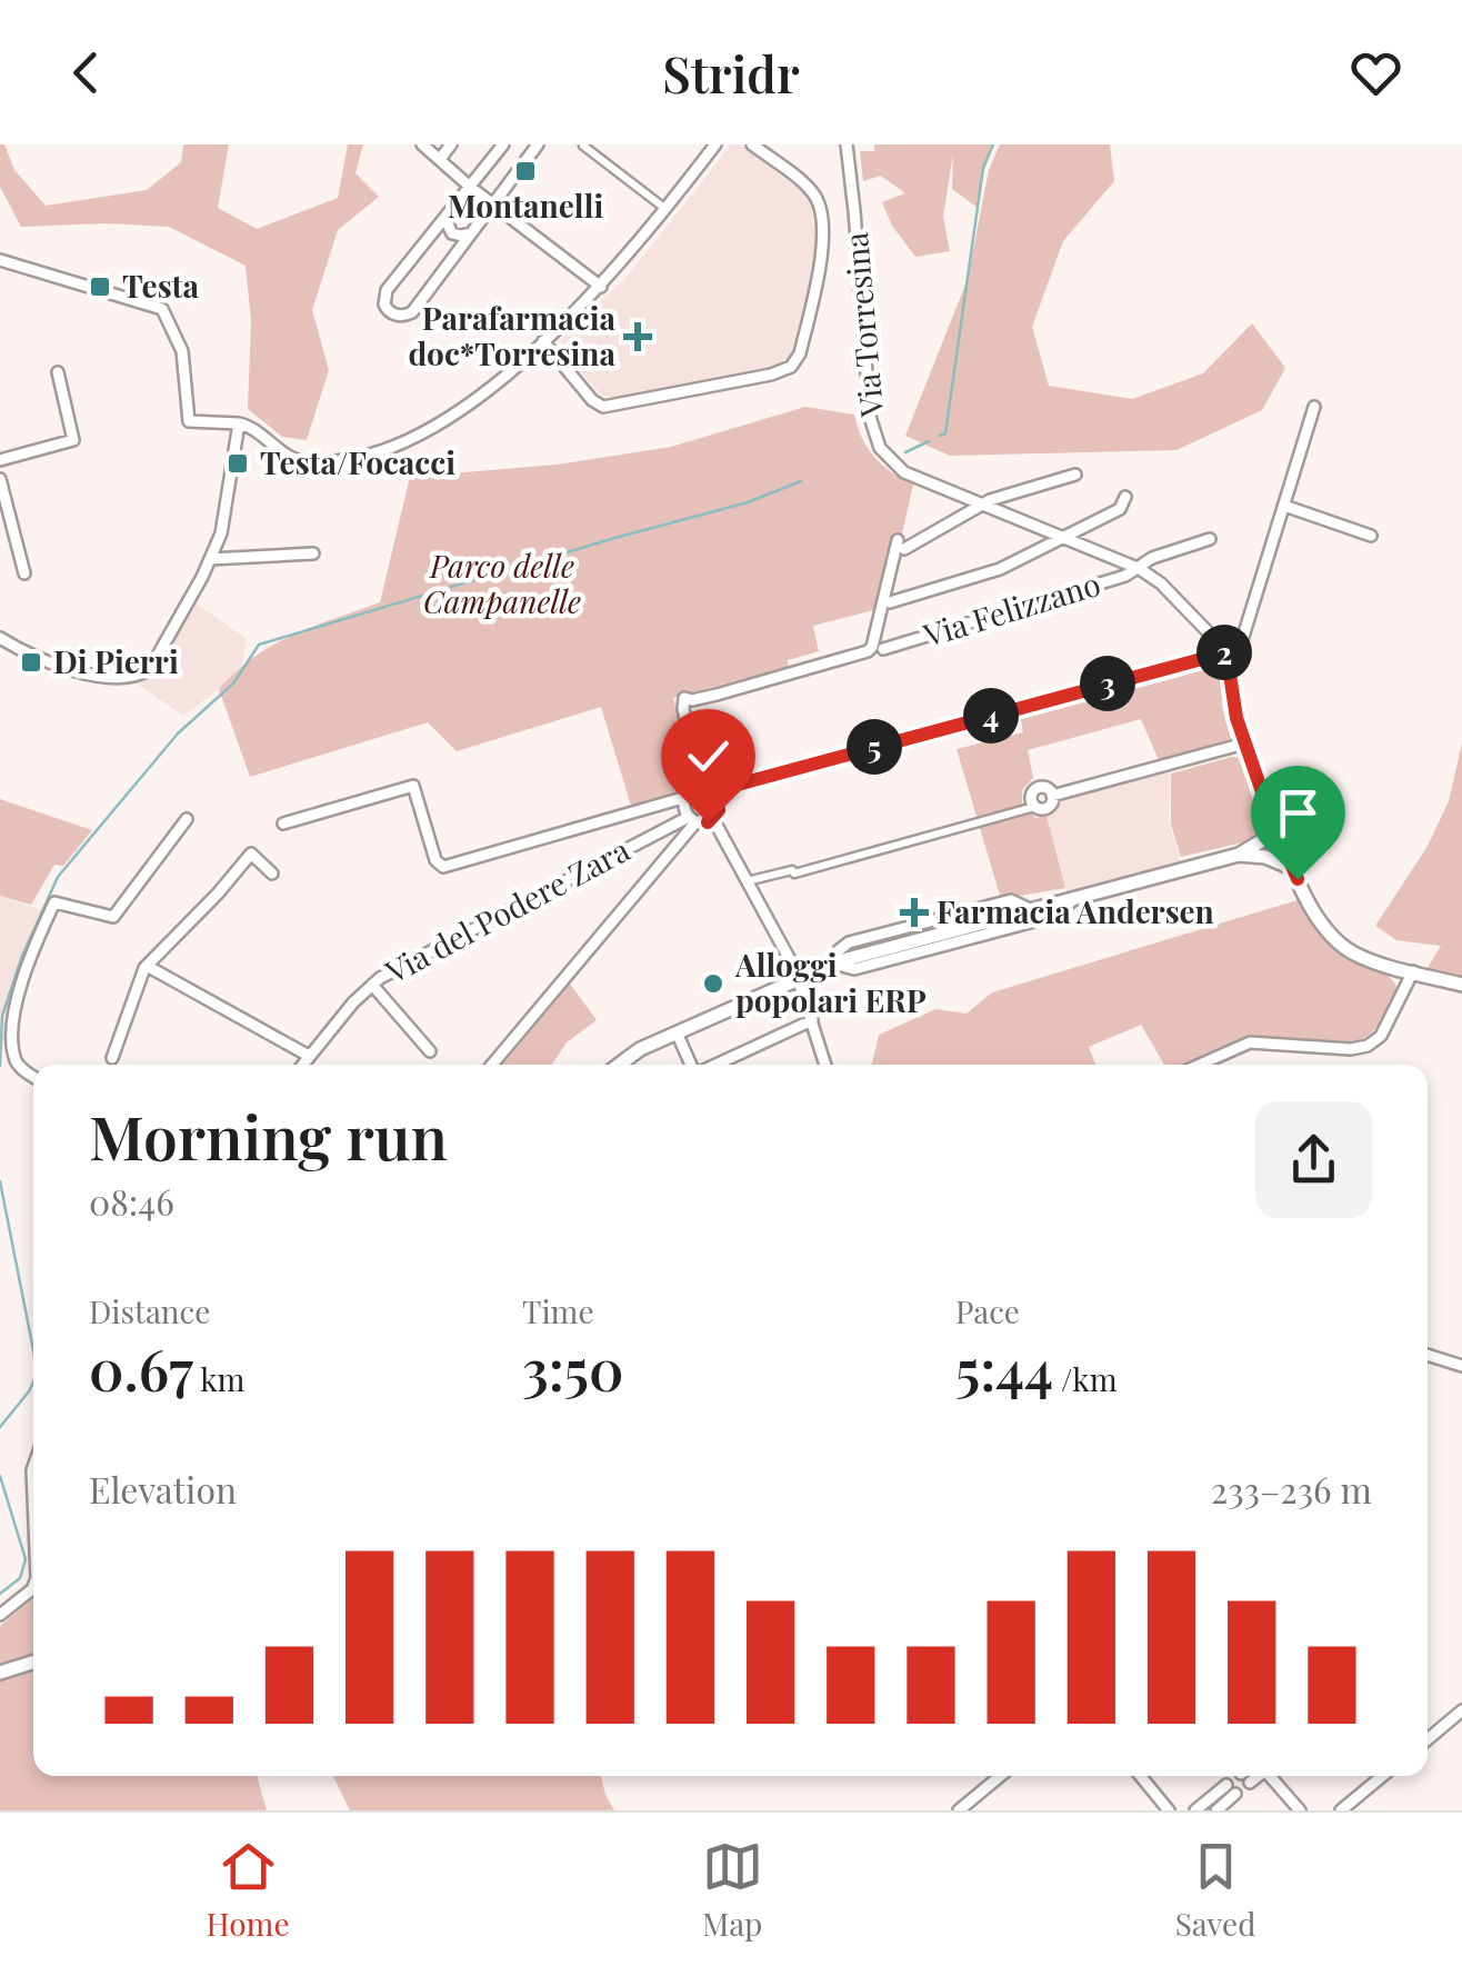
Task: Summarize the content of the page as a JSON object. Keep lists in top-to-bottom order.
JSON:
{
  "streets": {
    "street": ["Via Torresina", "Via Felizzano", "Via del Podere Zara"]
  },
  "crossings": [
    ["Via Torresina", "Via Felizzano"]
  ],
  "parks": ["Parco delle Campanelle"],
  "places": {
    "transit": [
      "Montanelli",
      "Testa",
      "Testa/Focacci",
      "Di Pierri"
    ],
    "health": ["Parafarmacia doc*Torresina", "Farmacia Andersen"],
    "other": ["Alloggi popolari ERP"]
  },
  "page": {
    "header": "Stridr",
    "pins": [
      "2",
      "3",
      "4",
      "5"
    ],
    "heading": ["Morning run", "08:46"],
    "stats": [
      ["Distance", "0.67 km"],
      ["Time", "3:50"],
      ["Pace", "5:44 /km"]
    ],
    "chart": ["Elevation", "233–236 m"],
    "tabs": ["Home", "Map", "Saved"]
  }
}
